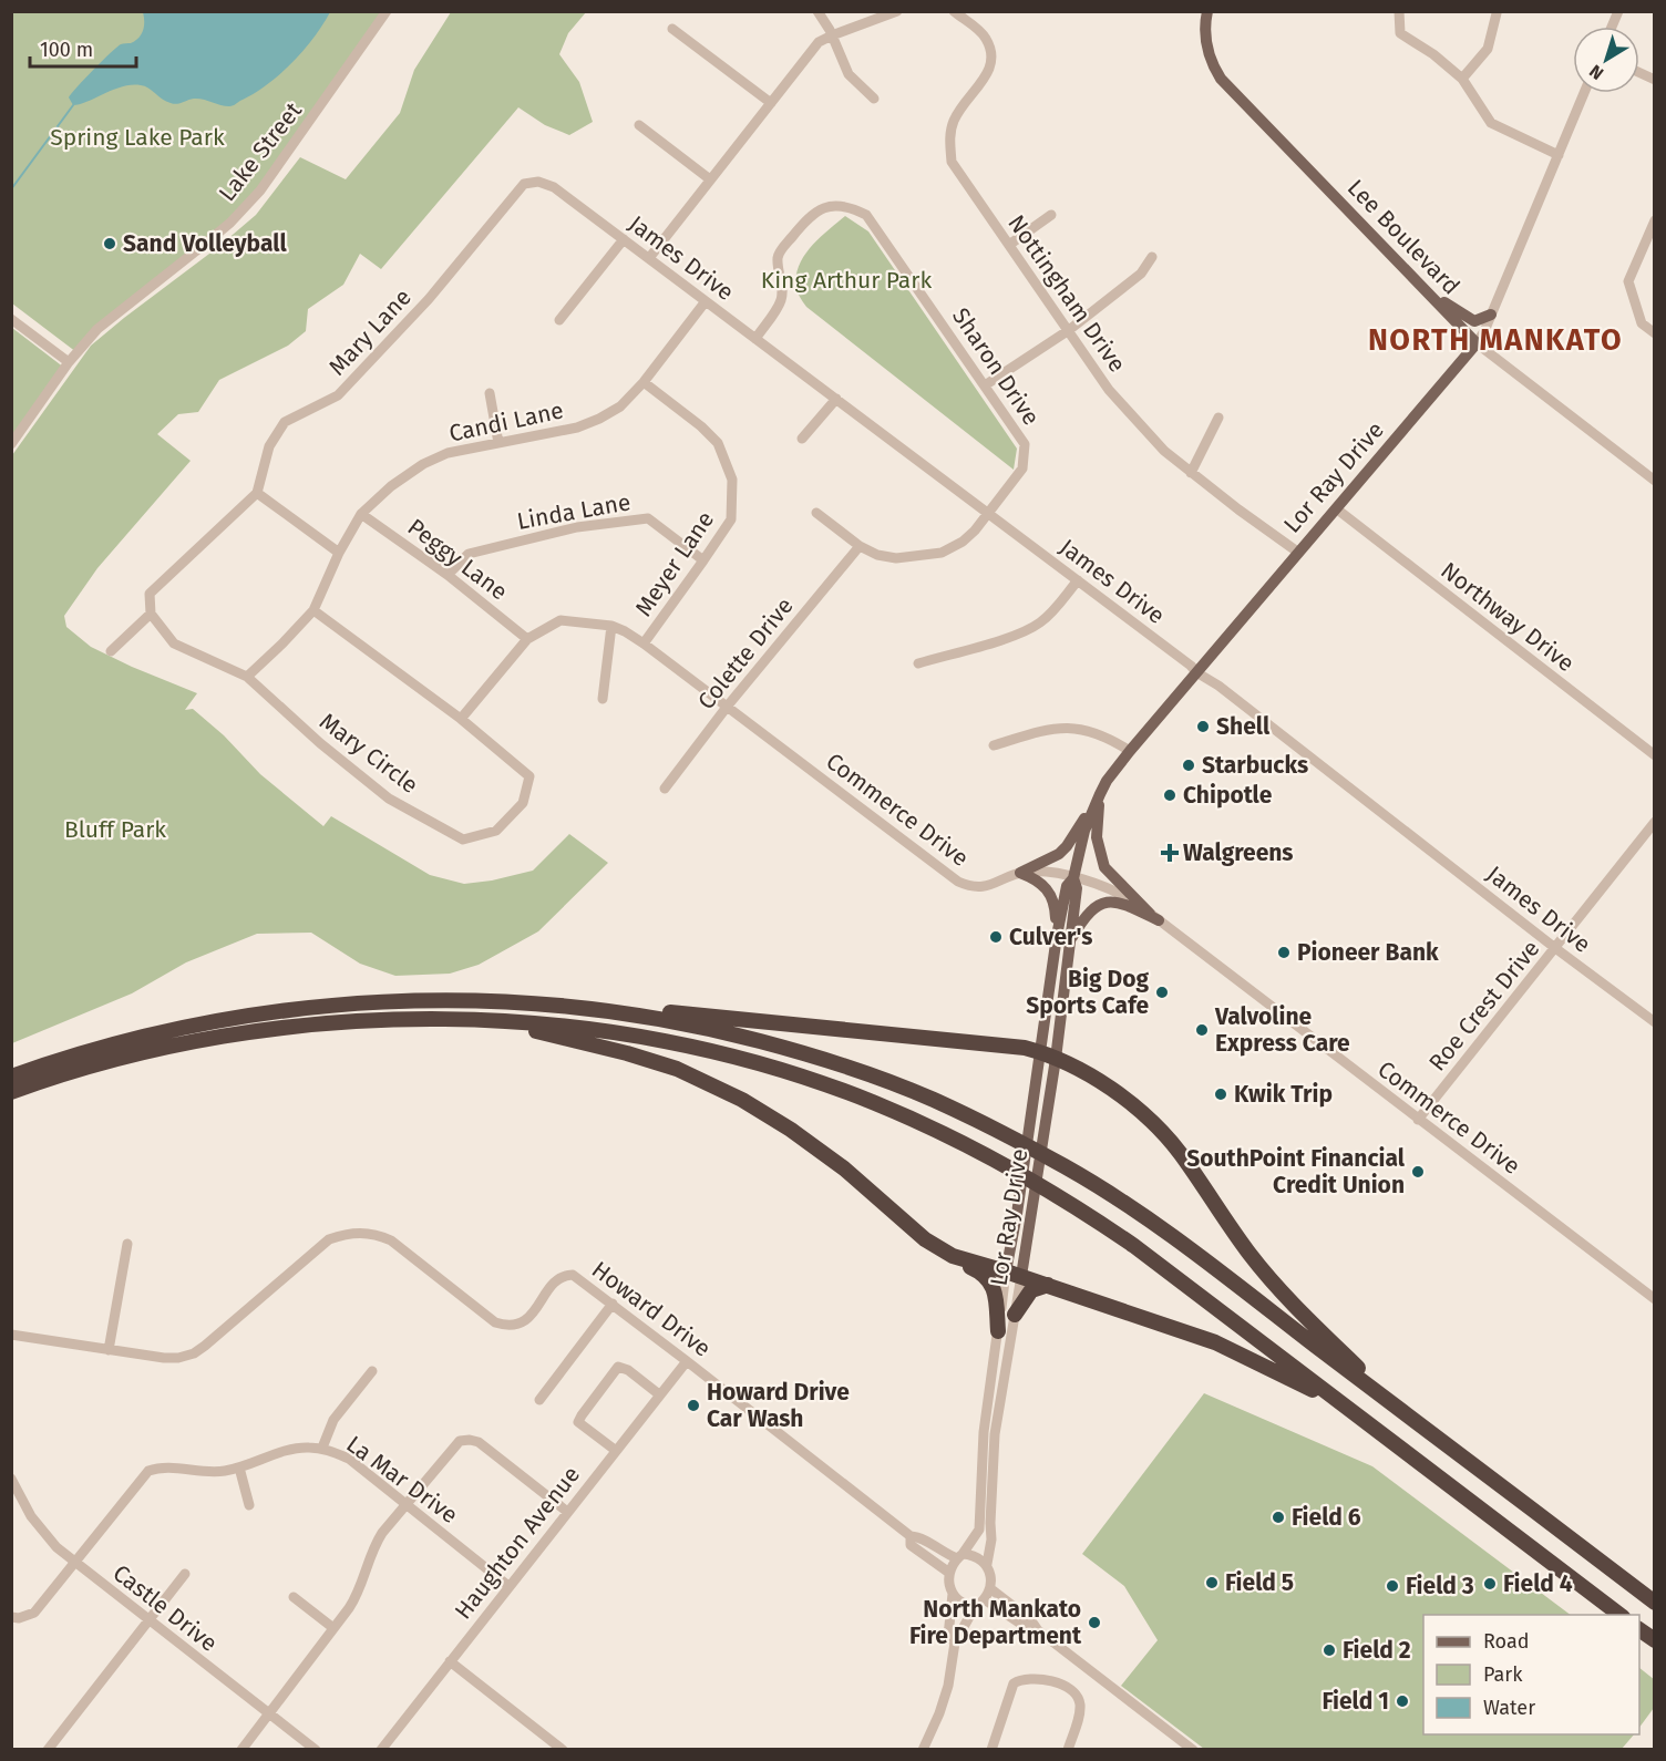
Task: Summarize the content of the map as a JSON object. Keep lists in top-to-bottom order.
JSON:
{
  "streets": {
    "main road": ["Lee Boulevard", "Lor Ray Drive"],
    "street": [
      "Lake Street",
      "James Drive",
      "Nottingham Drive",
      "Mary Lane",
      "Sharon Drive",
      "Candi Lane",
      "Linda Lane",
      "Peggy Lane",
      "Meyer Lane",
      "Northway Drive",
      "Colette Drive",
      "Mary Circle",
      "Commerce Drive",
      "Roe Crest Drive",
      "Howard Drive",
      "La Mar Drive",
      "Haughton Avenue",
      "Castle Drive"
    ]
  },
  "crossings": [
    ["Lee Boulevard", "Lor Ray Drive"],
    ["James Drive", "Mary Lane"],
    ["James Drive", "Sharon Drive"],
    ["James Drive", "Candi Lane"],
    ["James Drive", "Lor Ray Drive"],
    ["James Drive", "Roe Crest Drive"],
    ["Nottingham Drive", "Lor Ray Drive"],
    ["Sharon Drive", "Colette Drive"],
    ["Candi Lane", "Peggy Lane"],
    ["Candi Lane", "Meyer Lane"],
    ["Candi Lane", "Mary Circle"],
    ["Lor Ray Drive", "Northway Drive"],
    ["Lor Ray Drive", "Commerce Drive"],
    ["Lor Ray Drive", "Howard Drive"],
    ["Linda Lane", "Peggy Lane"],
    ["Linda Lane", "Meyer Lane"],
    ["Peggy Lane", "Commerce Drive"],
    ["Meyer Lane", "Commerce Drive"],
    ["Colette Drive", "Commerce Drive"],
    ["Mary Circle", "Commerce Drive"],
    ["Commerce Drive", "Roe Crest Drive"],
    ["Howard Drive", "Haughton Avenue"],
    ["La Mar Drive", "Haughton Avenue"],
    ["La Mar Drive", "Castle Drive"]
  ],
  "districts": ["NORTH MANKATO"],
  "parks": ["Spring Lake Park", "King Arthur Park", "Bluff Park"],
  "places": {
    "other": [
      "Sand Volleyball",
      "Shell",
      "Starbucks",
      "Chipotle",
      "Culver's",
      "Pioneer Bank",
      "Big Dog Sports Cafe",
      "Valvoline Express Care",
      "Kwik Trip",
      "SouthPoint Financial Credit Union",
      "Howard Drive Car Wash",
      "Field 6",
      "Field 5",
      "Field 4",
      "Field 3",
      "North Mankato Fire Department",
      "Field 2",
      "Field 1"
    ],
    "health": ["Walgreens"]
  },
  "legend": ["Road", "Park", "Water"],
  "scale_bar": "100 m",
  "north": "bottom left"
}
